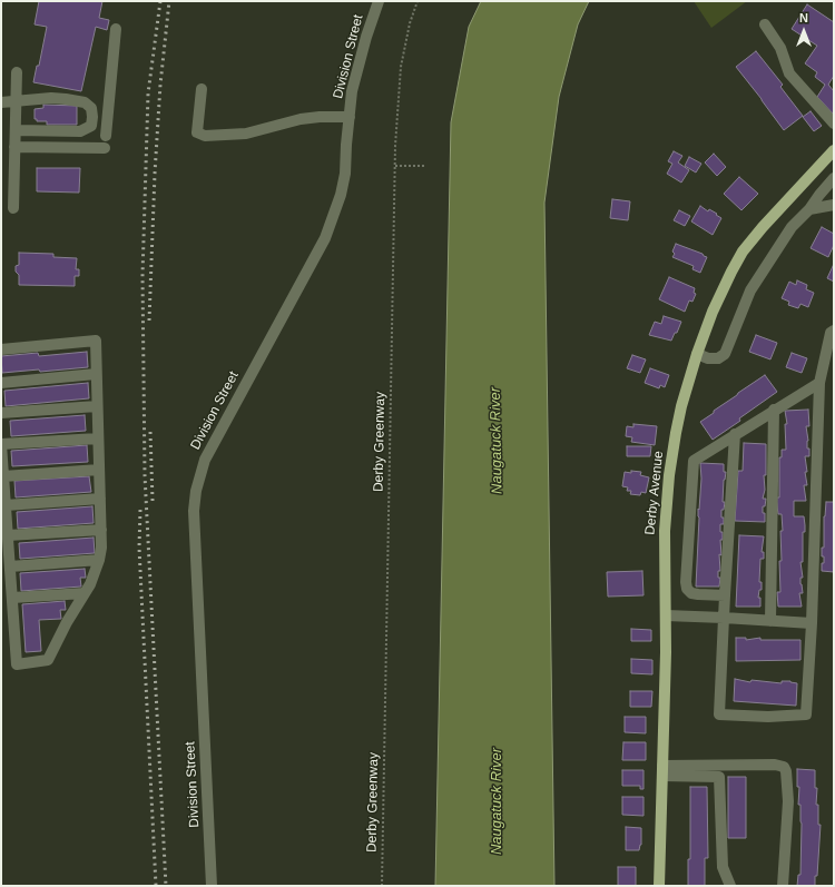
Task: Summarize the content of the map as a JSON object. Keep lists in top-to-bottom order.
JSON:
{
  "streets": {
    "main road": ["Derby Avenue"],
    "street": ["Division Street"],
    "path": ["Derby Greenway"]
  },
  "water": ["Naugatuck River"],
  "north": "top"
}
